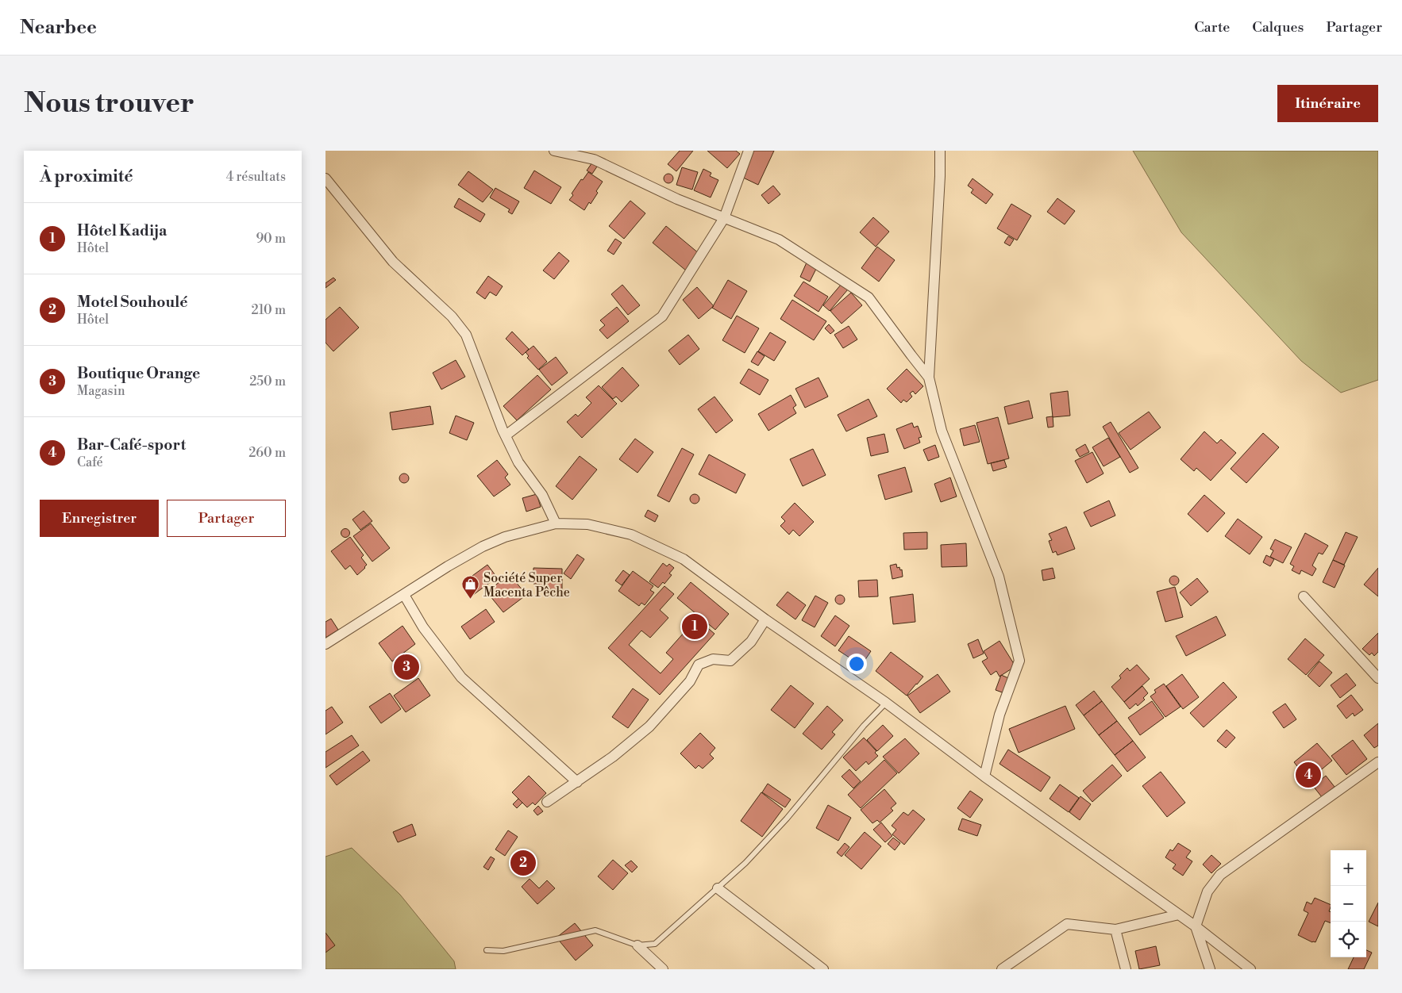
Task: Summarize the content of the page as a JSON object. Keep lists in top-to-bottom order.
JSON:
{
  "places": {
    "shop": ["Société Super Macenta Pêche"]
  },
  "page": {
    "header": "Nearbee",
    "nav": ["Carte", "Calques", "Partager"],
    "buttons": [
      "Itinéraire",
      ["Enregistrer", "Partager"]
    ],
    "title": "Nous trouver",
    "heading": ["À proximité", "4 résultats"],
    "list": [
      {
        "mark": "1",
        "name": "Hôtel Kadija",
        "note": "Hôtel",
        "value": "90 m"
      },
      {
        "mark": "2",
        "name": "Motel Souhoulé",
        "note": "Hôtel",
        "value": "210 m"
      },
      {
        "mark": "3",
        "name": "Boutique Orange",
        "note": "Magasin",
        "value": "250 m"
      },
      {
        "mark": "4",
        "name": "Bar-Café-sport",
        "note": "Café",
        "value": "260 m"
      }
    ],
    "pins": [
      "1",
      "3",
      "4",
      "2"
    ],
    "map_buttons": ["+", "−"]
  }
}
